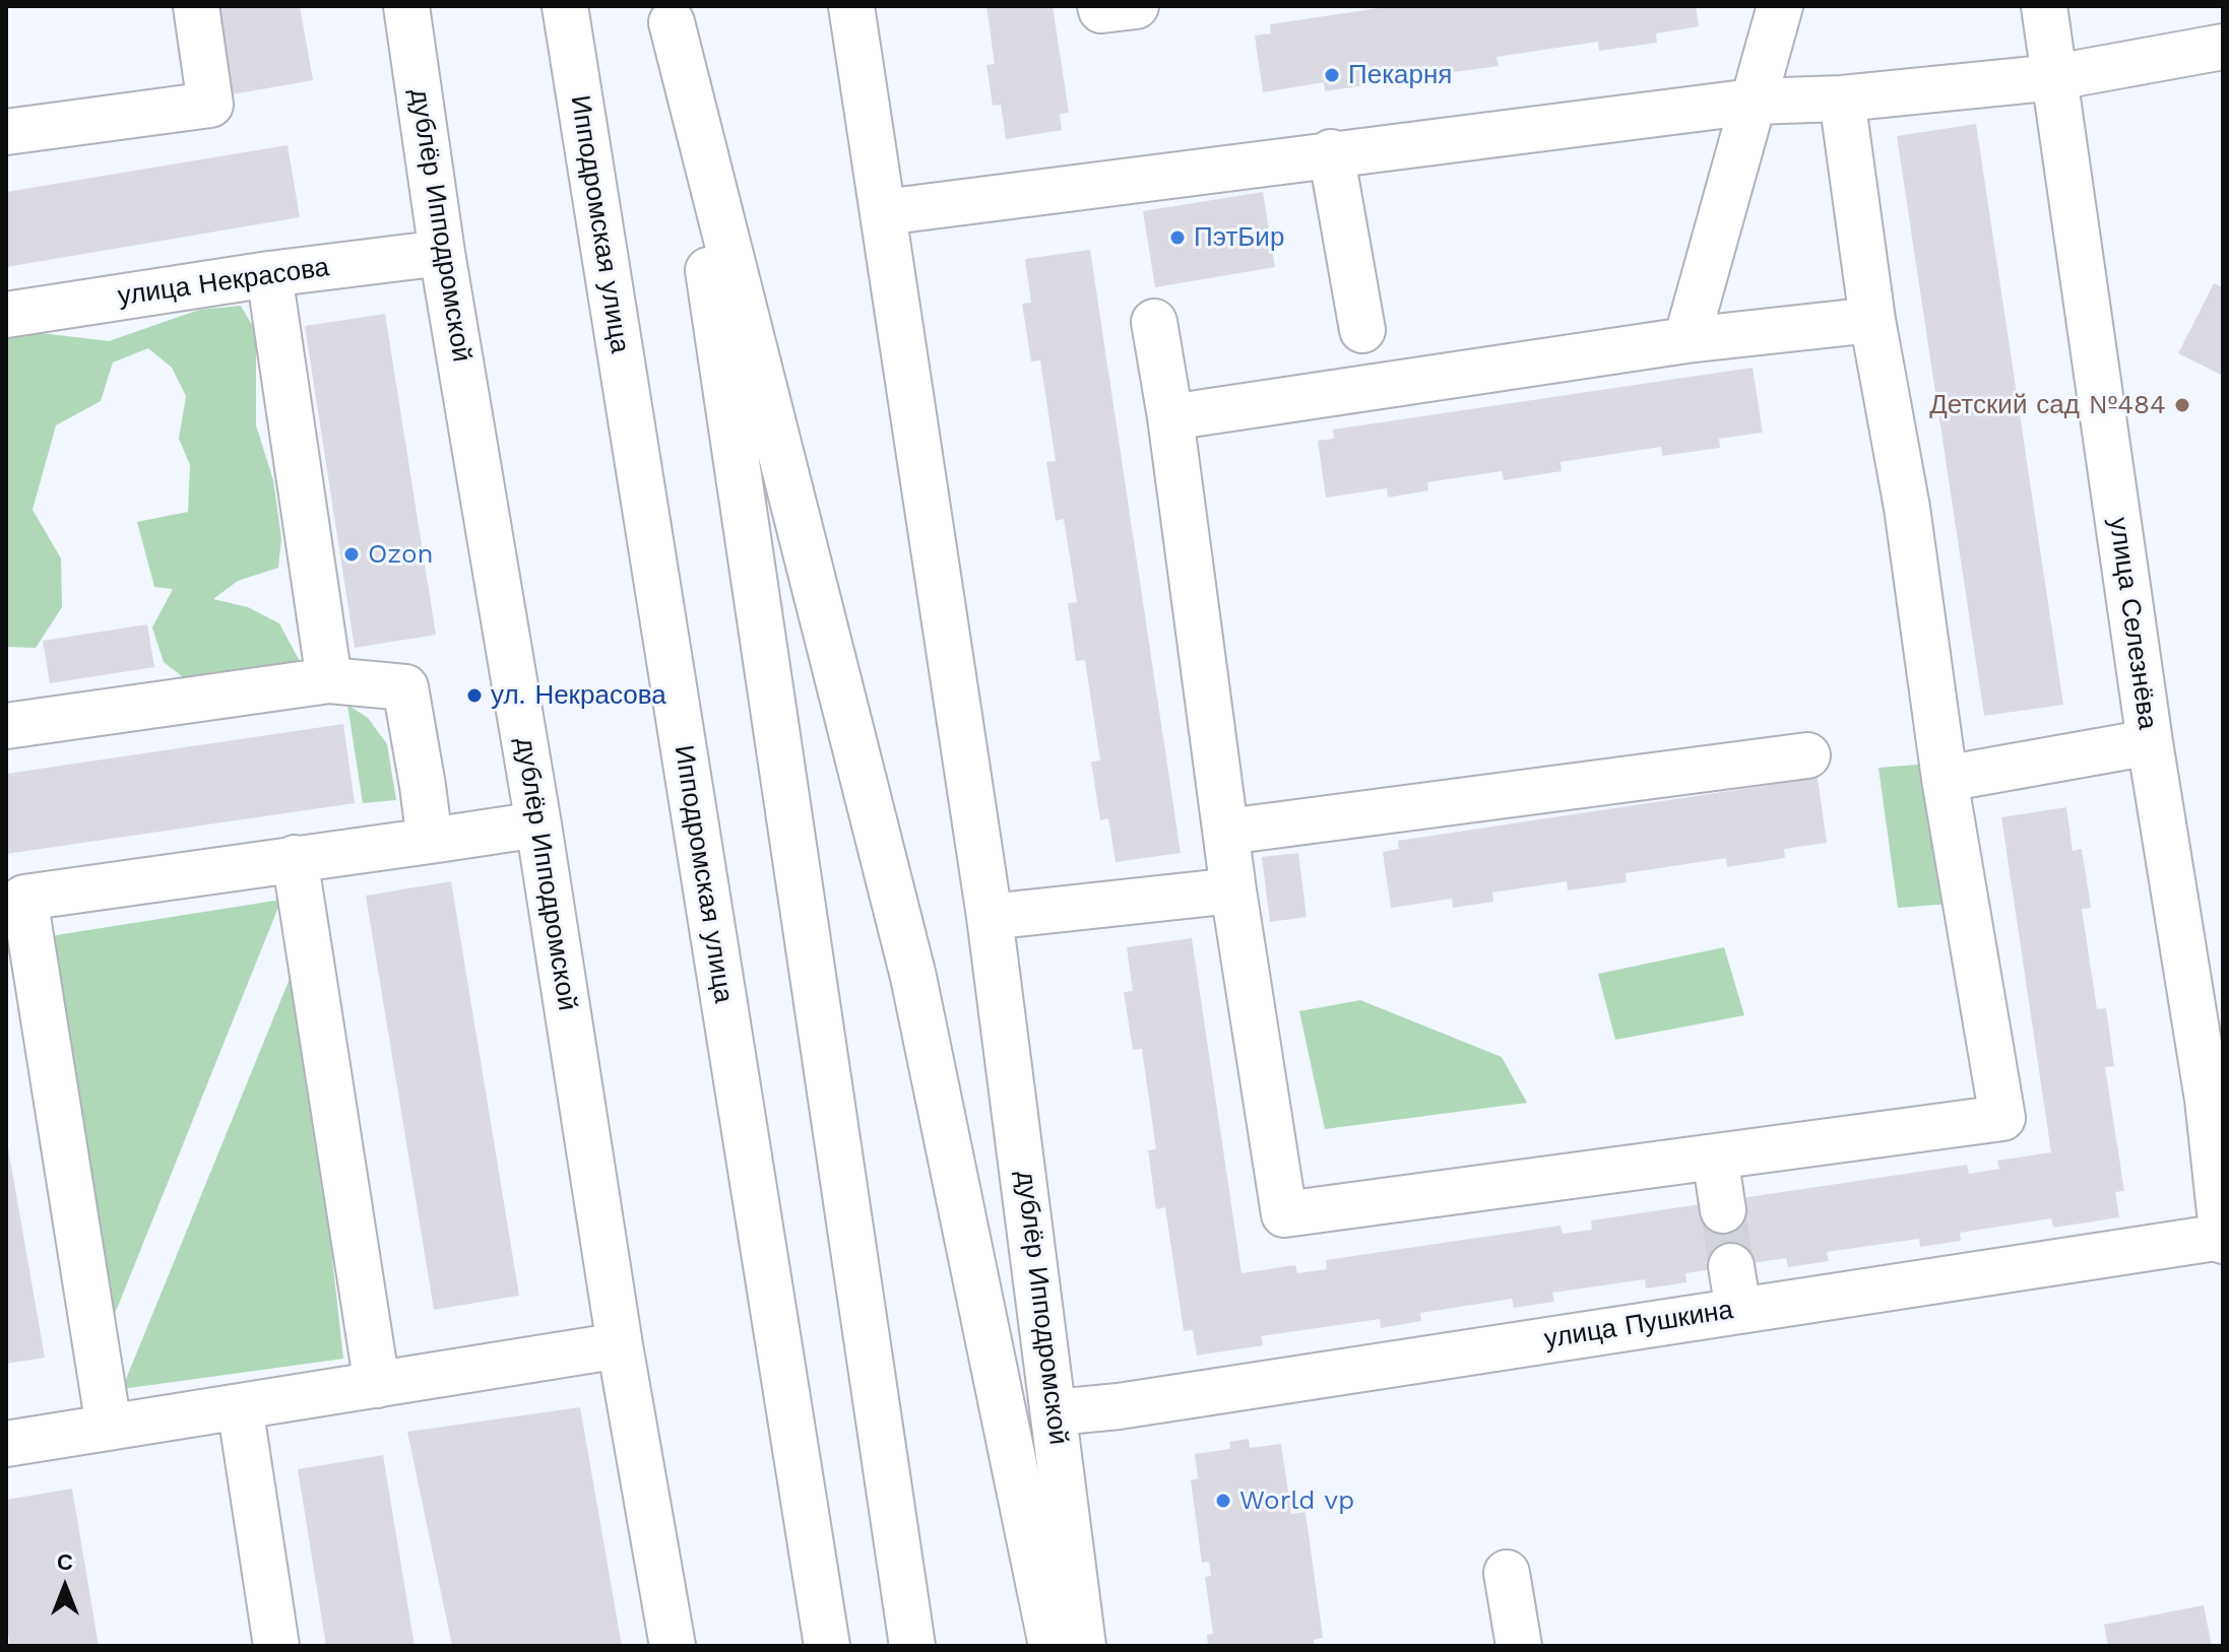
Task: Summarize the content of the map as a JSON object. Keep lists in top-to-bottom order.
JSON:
{
  "streets": {
    "main road": [
      "Ипподромская улица",
      "дублёр Ипподромской",
      "улица Некрасова",
      "улица Селезнёва",
      "улица Пушкина"
    ]
  },
  "crossings": [
    ["дублёр Ипподромской", "улица Некрасова"],
    ["дублёр Ипподромской", "улица Пушкина"],
    ["улица Селезнёва", "улица Пушкина"]
  ],
  "places": [
    "Пекарня",
    "ПэтБир",
    "Детский сад №484",
    "Ozon",
    "ул. Некрасова",
    "World vp"
  ],
  "north": "top"
}
